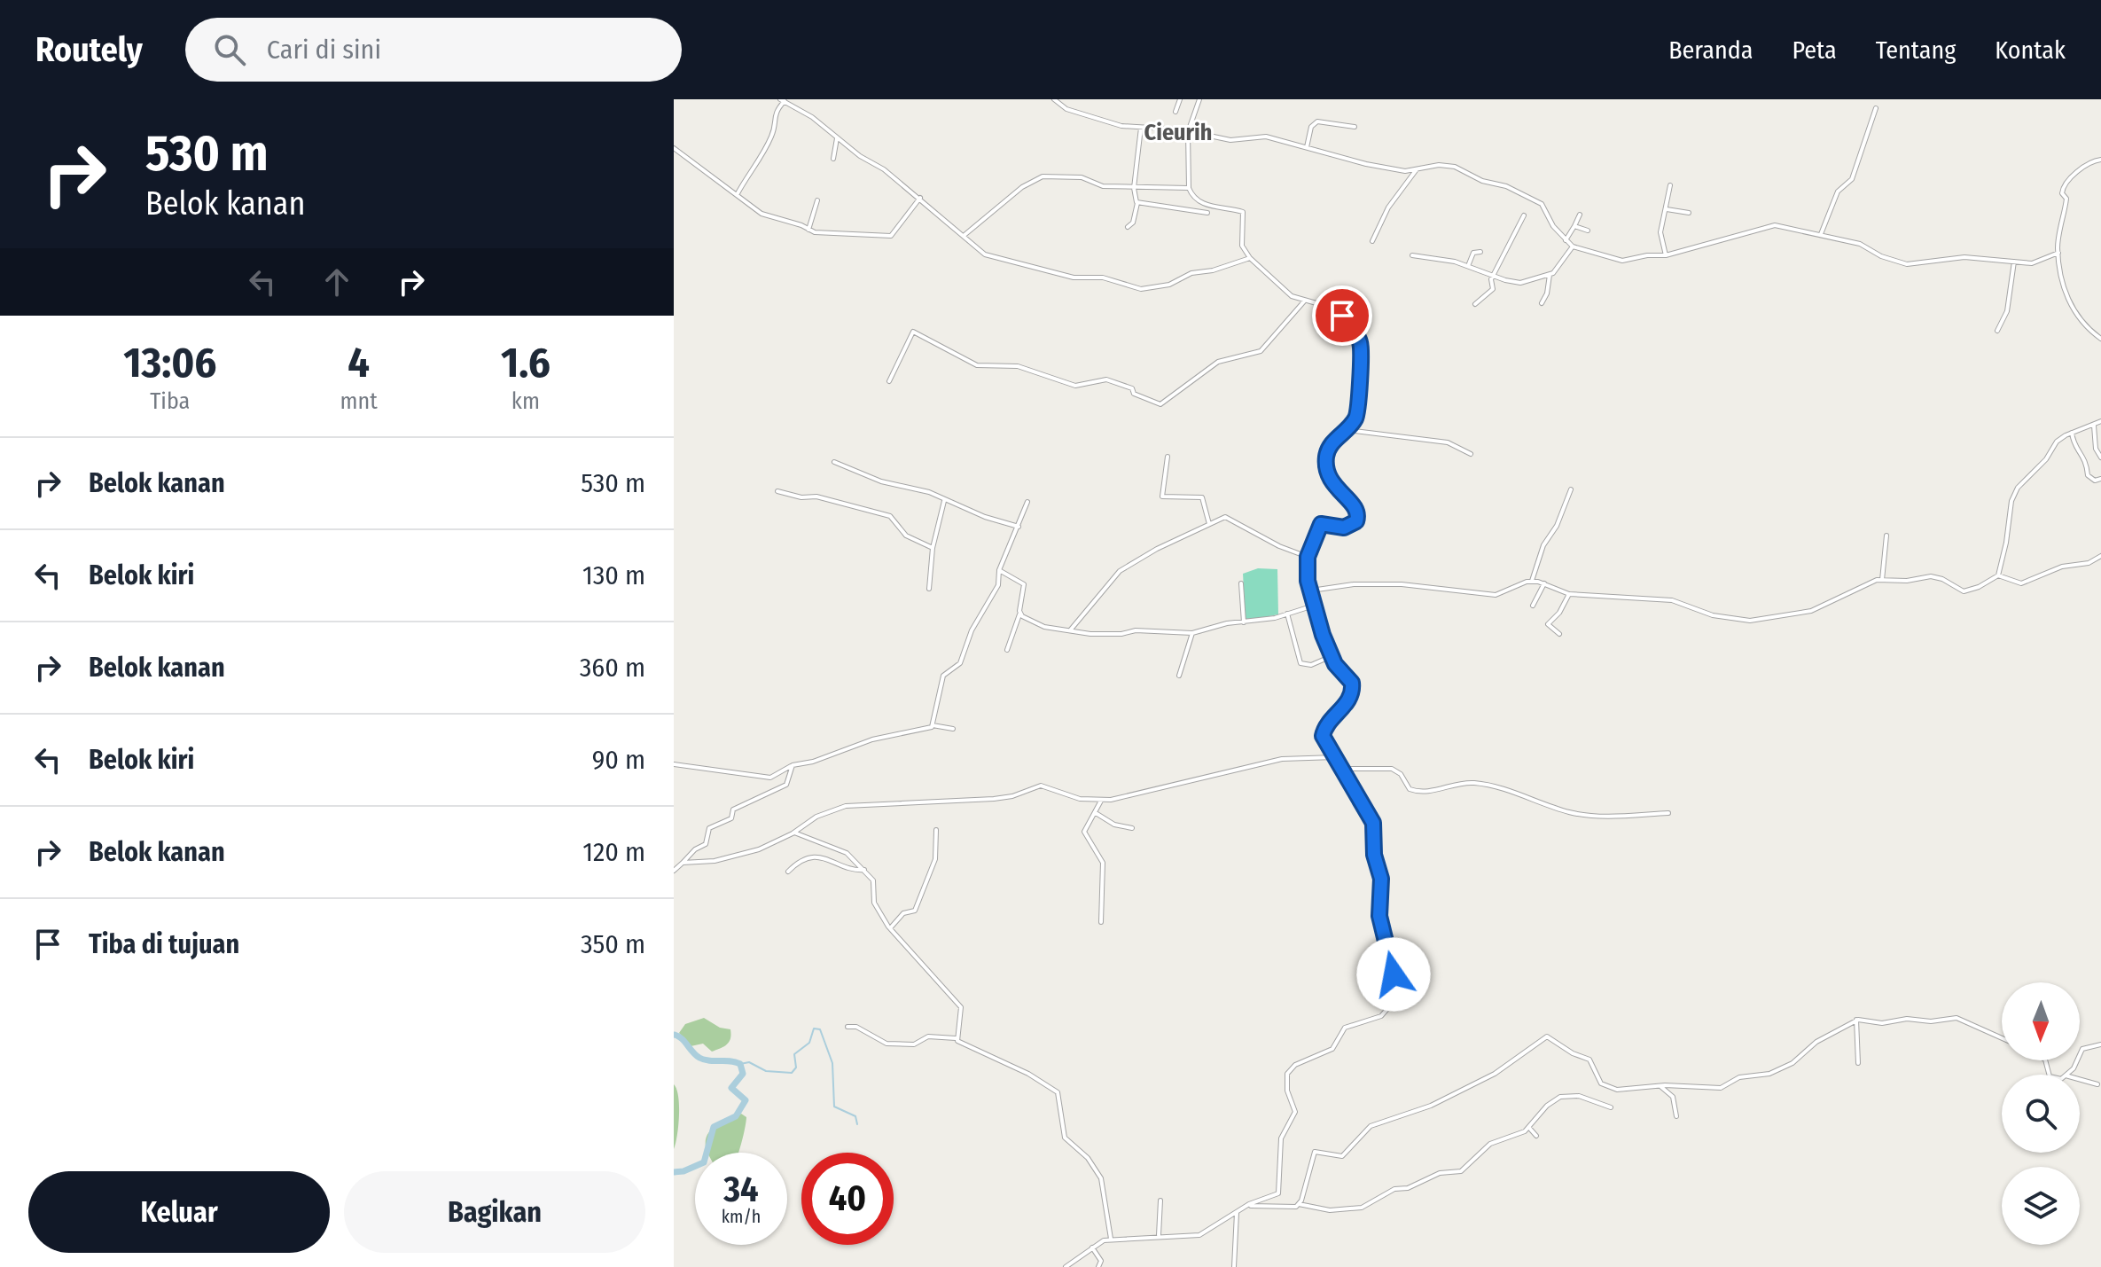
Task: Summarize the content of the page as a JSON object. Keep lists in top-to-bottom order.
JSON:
{
  "districts": ["Cieurih"],
  "north": "bottom",
  "page": {
    "header": "Routely",
    "search": "Cari di sini",
    "nav": [
      "Beranda",
      "Peta",
      "Tentang",
      "Kontak"
    ],
    "turn": ["530 m", "Belok kanan"],
    "eta": [
      "13:06",
      "Tiba",
      "4",
      "mnt",
      "1.6",
      "km"
    ],
    "list": [
      {
        "name": "Belok kanan",
        "value": "530 m"
      },
      {
        "name": "Belok kiri",
        "value": "130 m"
      },
      {
        "name": "Belok kanan",
        "value": "360 m"
      },
      {
        "name": "Belok kiri",
        "value": "90 m"
      },
      {
        "name": "Belok kanan",
        "value": "120 m"
      },
      {
        "name": "Tiba di tujuan",
        "value": "350 m"
      }
    ],
    "speed": "34 km/h",
    "limit": "40",
    "buttons": ["Keluar", "Bagikan"]
  }
}
